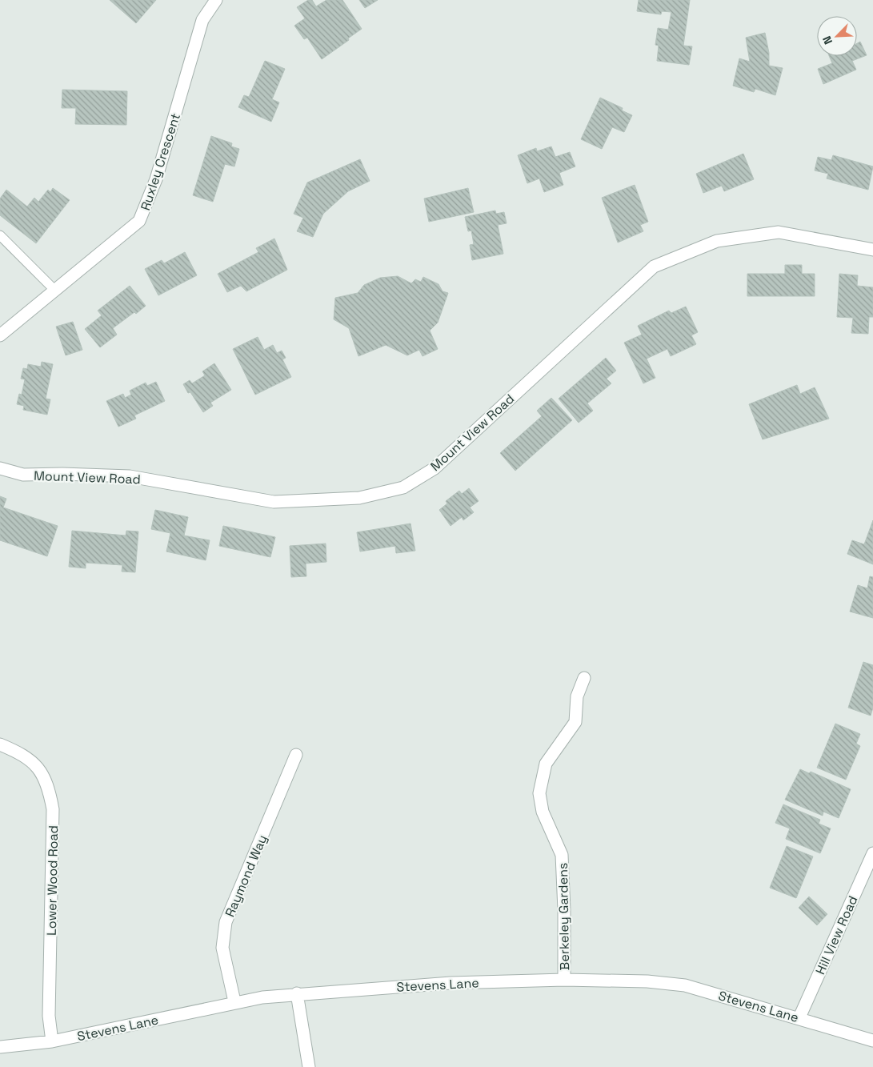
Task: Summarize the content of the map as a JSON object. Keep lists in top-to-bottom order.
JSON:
{
  "streets": {
    "street": [
      "Ruxley Crescent",
      "Mount View Road",
      "Raymond Way",
      "Lower Wood Road",
      "Berkeley Gardens",
      "Hill View Road",
      "Stevens Lane"
    ]
  },
  "crossings": [
    ["Raymond Way", "Stevens Lane"],
    ["Lower Wood Road", "Stevens Lane"],
    ["Berkeley Gardens", "Stevens Lane"],
    ["Hill View Road", "Stevens Lane"]
  ],
  "north": "bottom left"
}
